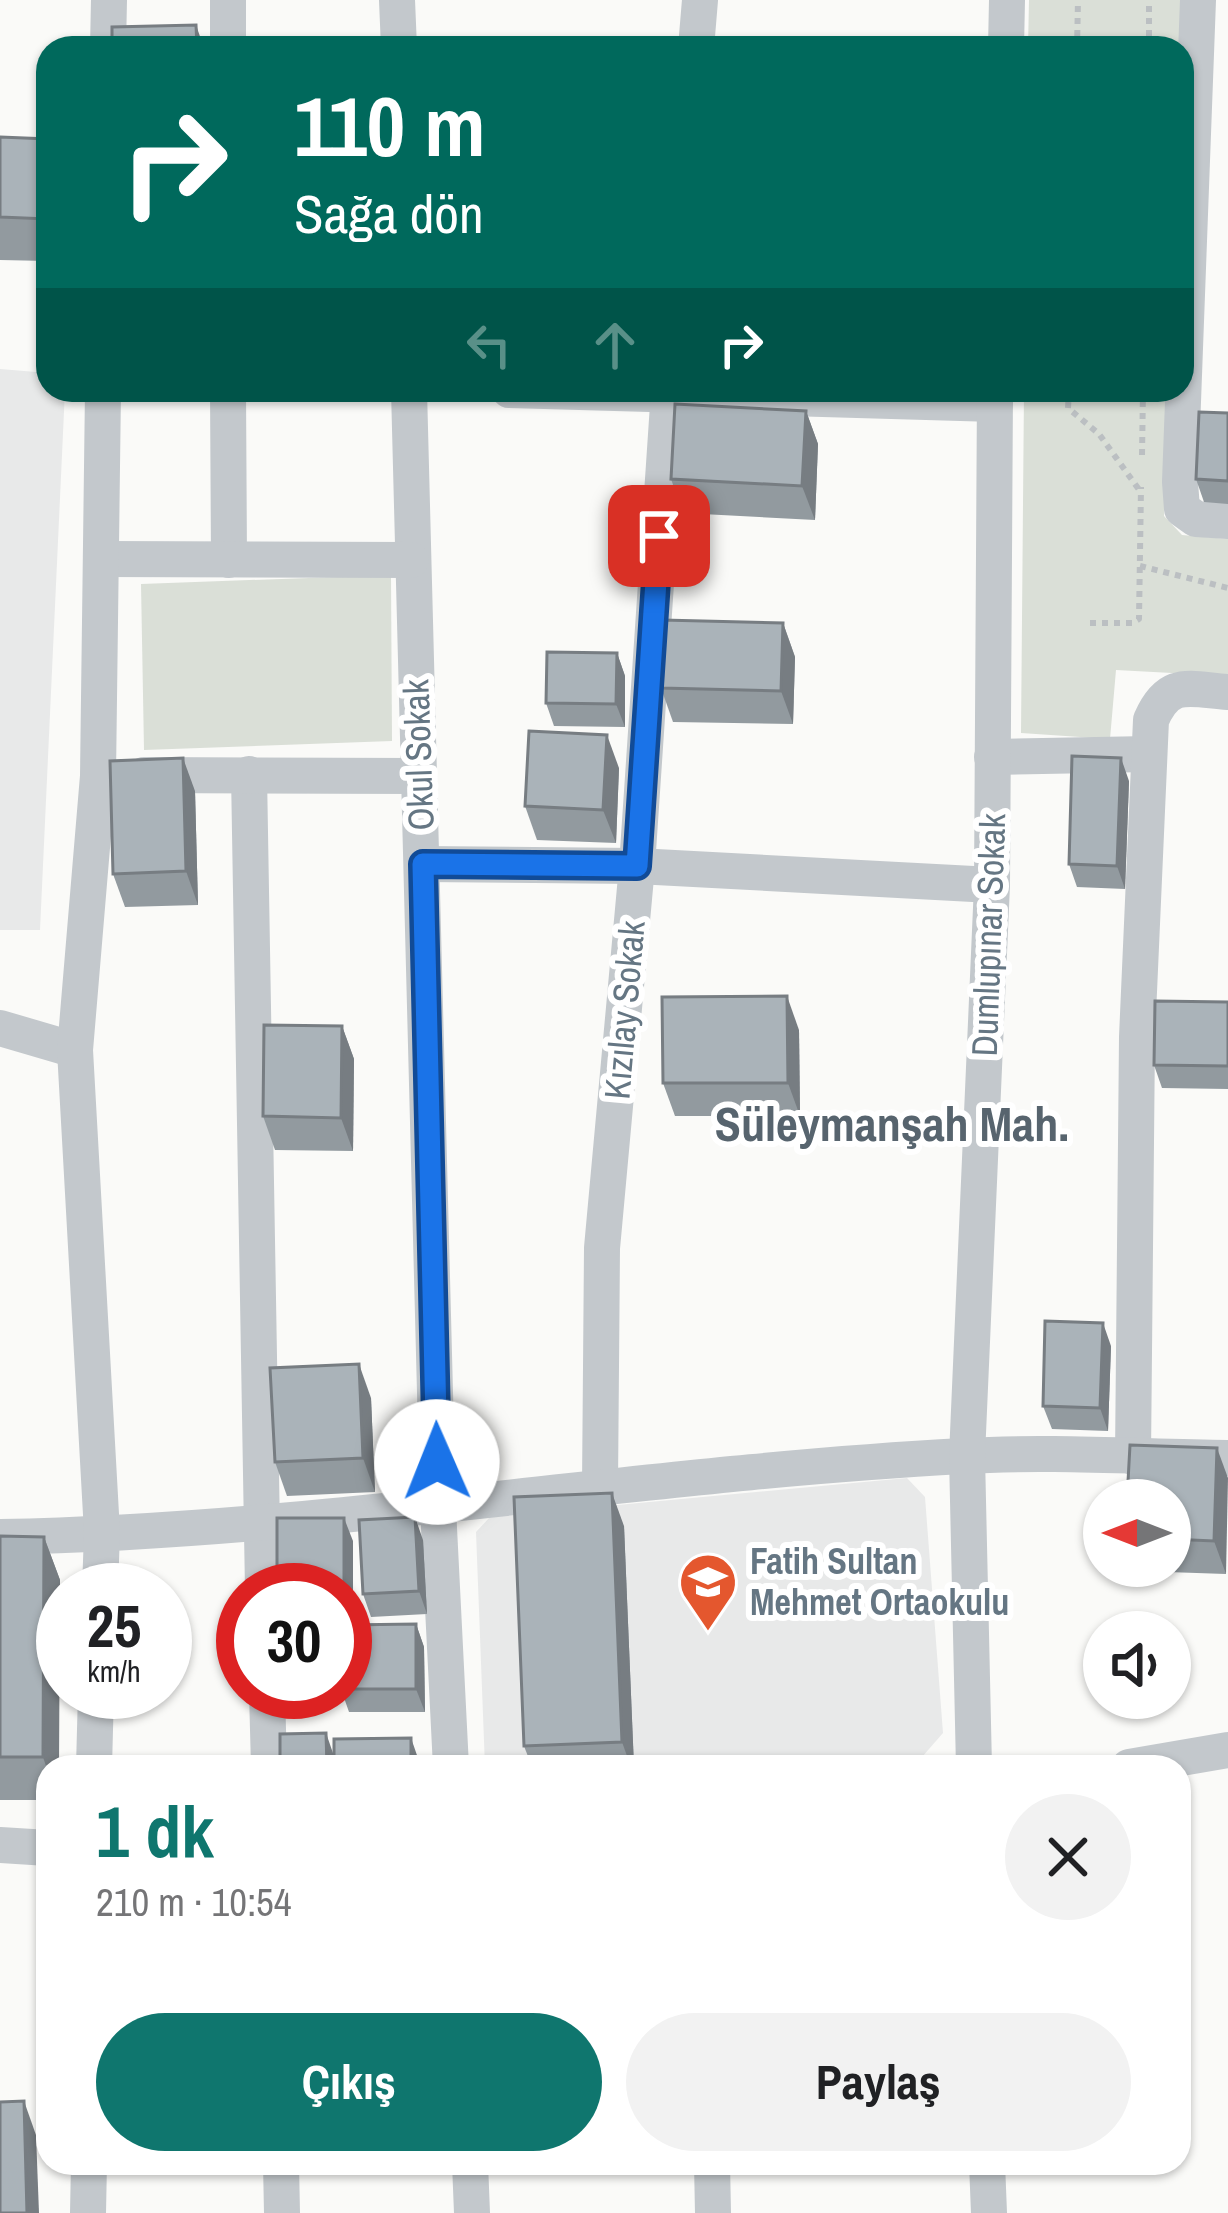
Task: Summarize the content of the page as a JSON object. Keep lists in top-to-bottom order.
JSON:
{
  "streets": {
    "street": ["Okul Sokak", "Dumlupınar Sokak", "Kızılay Sokak"]
  },
  "districts": ["Süleymanşah Mah."],
  "places": {
    "school or university": ["Fatih Sultan Mehmet Ortaokulu"]
  },
  "north": "left",
  "page": {
    "turn": ["110 m", "Sağa dön"],
    "speed": "25 km/h",
    "limit": "30",
    "heading": ["1 dk", "210 m · 10:54"],
    "buttons": ["Çıkış", "Paylaş"]
  }
}
